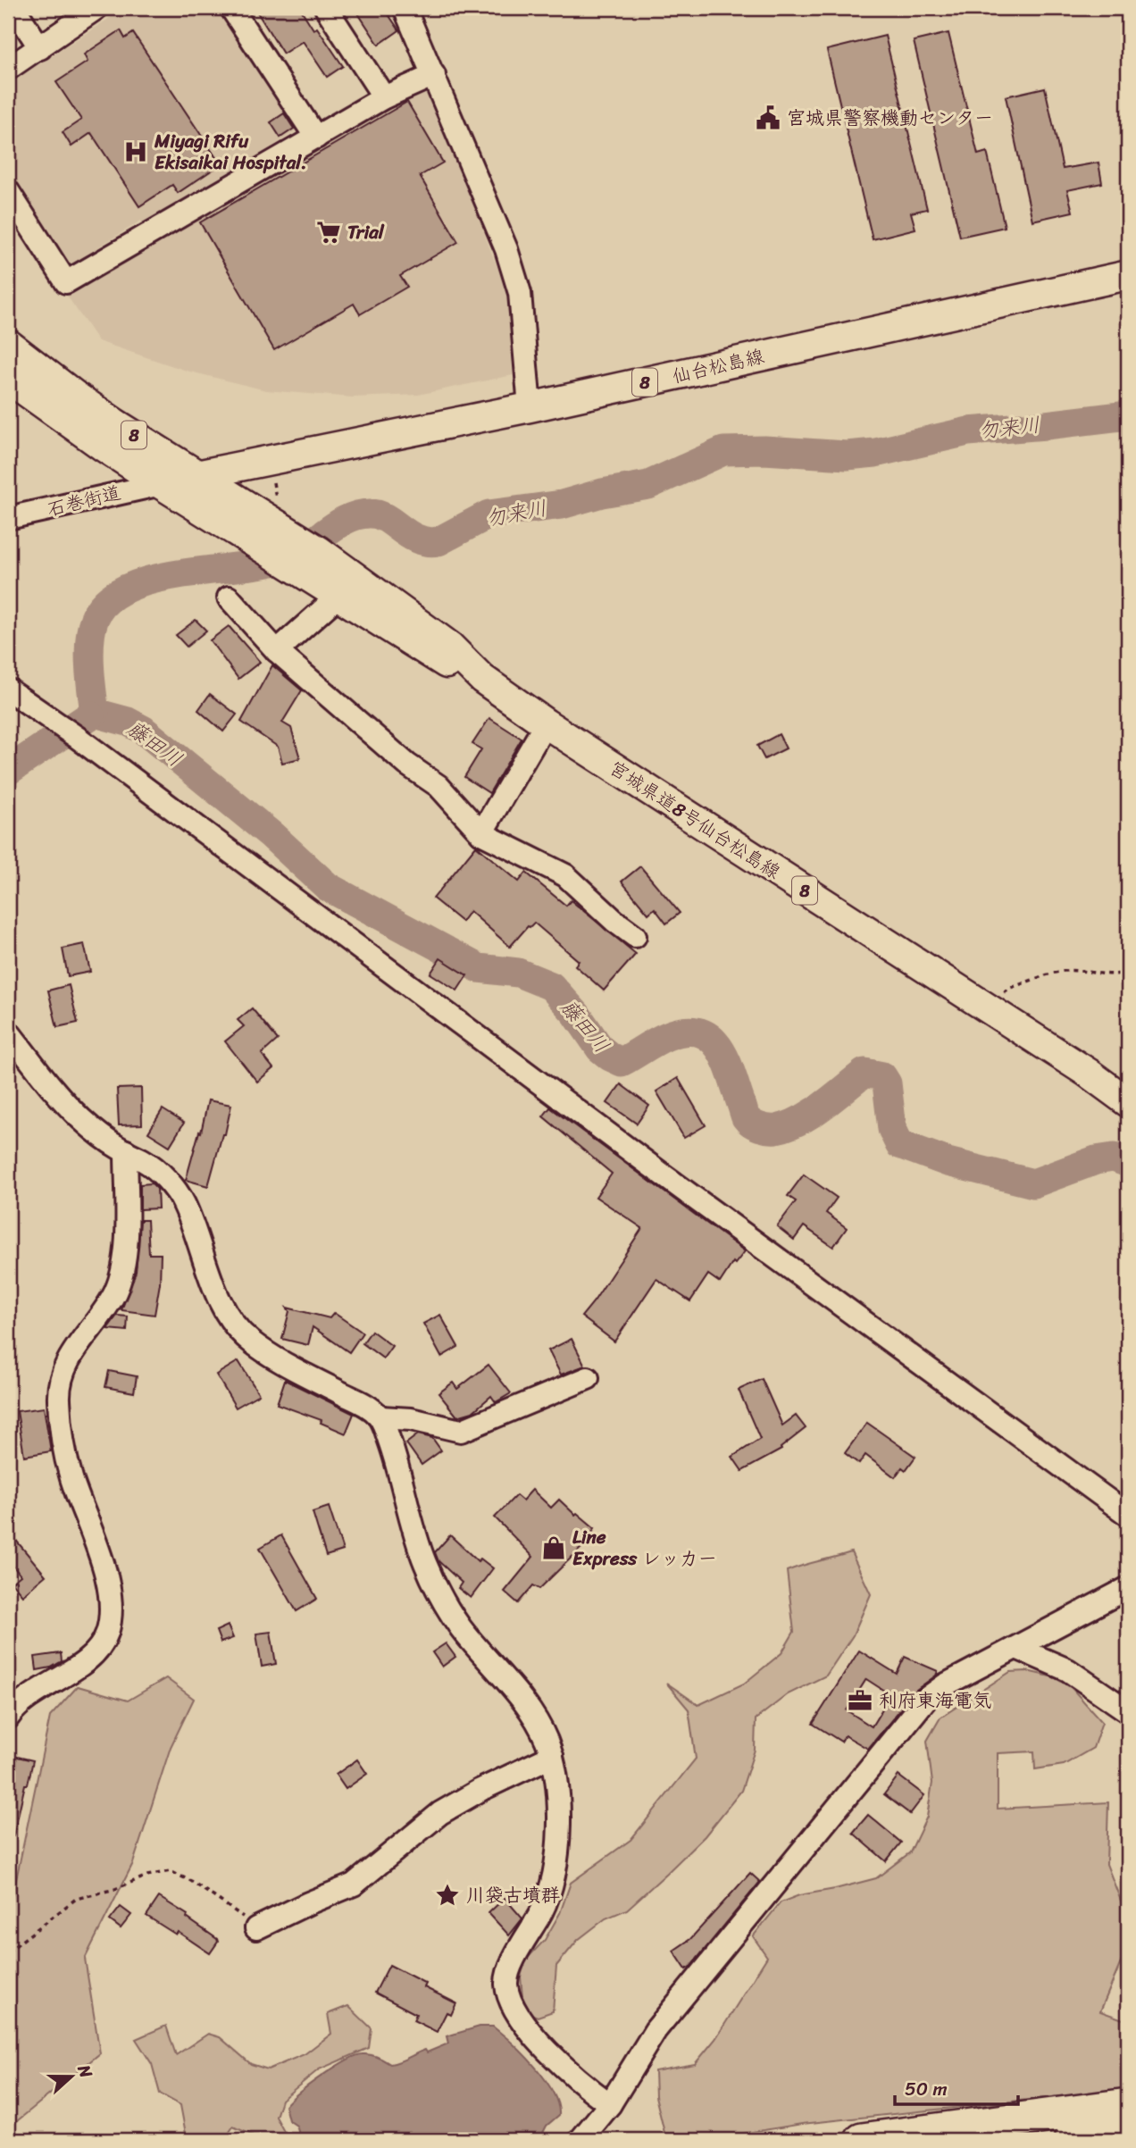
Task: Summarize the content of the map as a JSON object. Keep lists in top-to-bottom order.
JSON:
{
  "streets": {
    "main road": ["仙台松島線", "8", "宮城県道8号仙台松島線"],
    "street": ["石巻街道"]
  },
  "crossings": [
    ["仙台松島線", "8"],
    ["仙台松島線", "石巻街道"],
    ["仙台松島線", "宮城県道8号仙台松島線"],
    ["8", "石巻街道"],
    ["8", "宮城県道8号仙台松島線"],
    ["石巻街道", "宮城県道8号仙台松島線"]
  ],
  "water": ["勿来川", "藤田川"],
  "places": {
    "public building": ["宮城県警察機動センター"],
    "hospital": ["Miyagi Rifu Ekisaikai Hospital."],
    "supermarket": ["Trial"],
    "shop": ["Line Express レッカー"],
    "office": ["利府東海電気"],
    "place": ["川袋古墳群"]
  },
  "scale_bar": "50 m",
  "north": "right"
}
